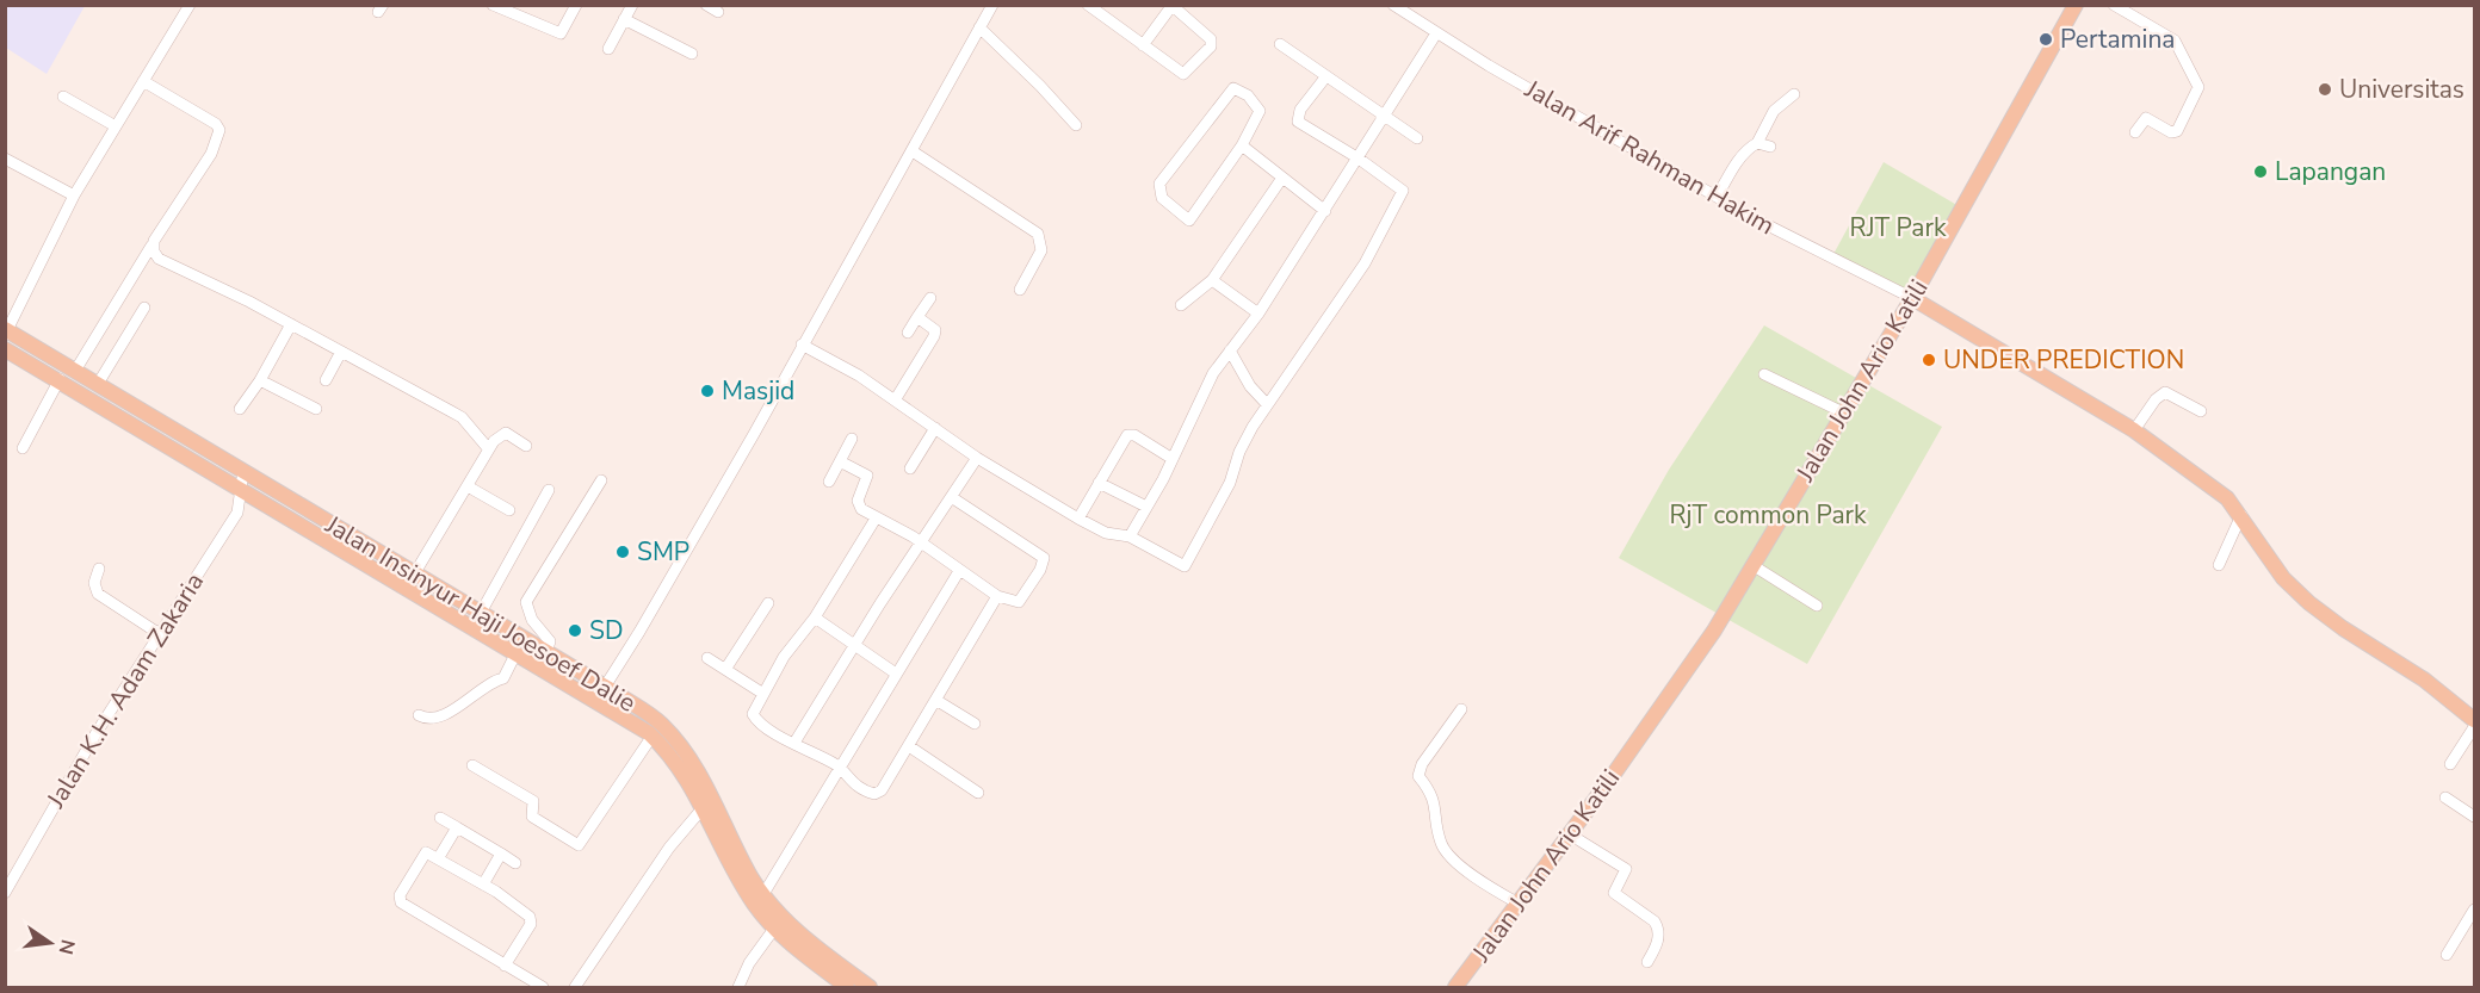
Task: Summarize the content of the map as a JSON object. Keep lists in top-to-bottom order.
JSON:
{
  "streets": {
    "main road": ["Jalan John Ario Katili", "Jalan Insinyur Haji Joesoef Dalie"],
    "street": ["Jalan Arif Rahman Hakim", "Jalan K.H. Adam Zakaria"]
  },
  "crossings": [
    ["Jalan Arif Rahman Hakim", "Jalan John Ario Katili"],
    ["Jalan Insinyur Haji Joesoef Dalie", "Jalan K.H. Adam Zakaria"]
  ],
  "parks": ["RJT Park", "RjT common Park"],
  "places": [
    "Pertamina",
    "Universitas",
    "Lapangan",
    "UNDER PREDICTION",
    "Masjid",
    "SMP",
    "SD"
  ],
  "north": "right"
}
